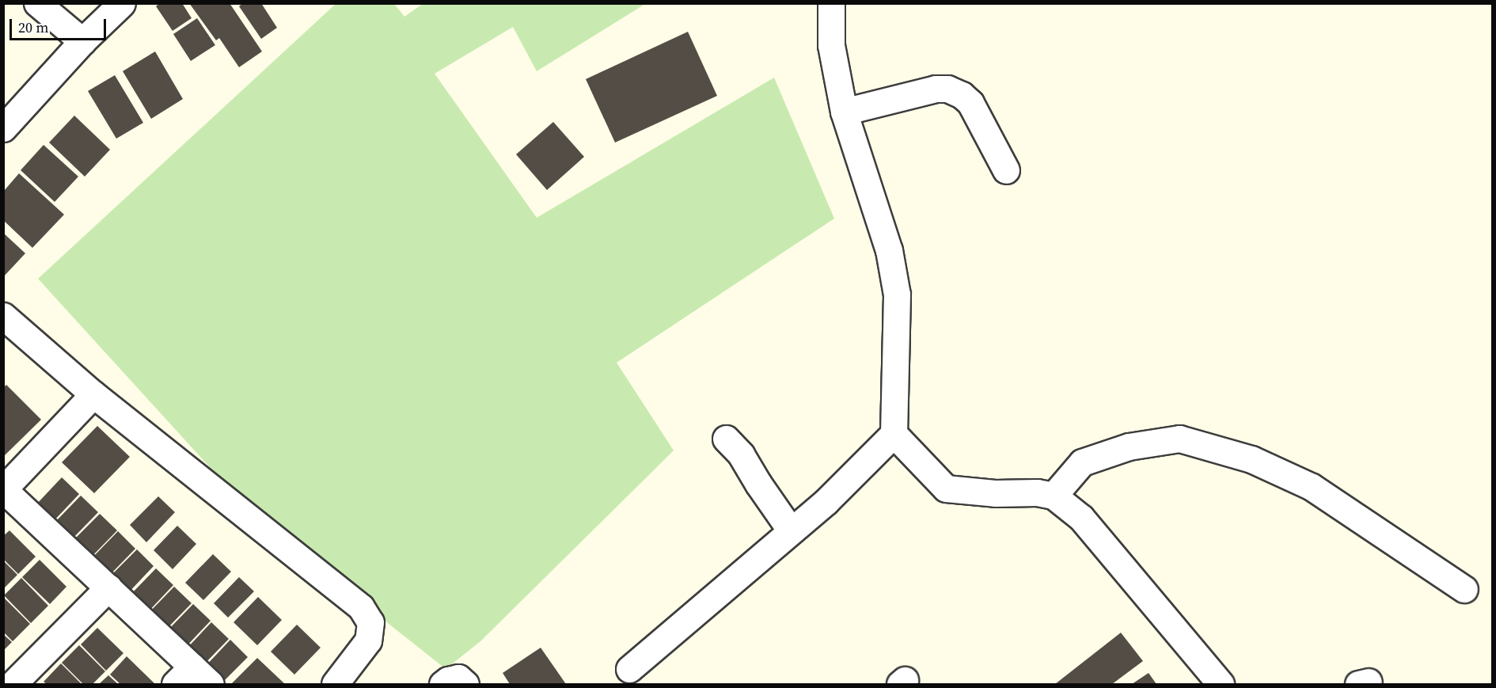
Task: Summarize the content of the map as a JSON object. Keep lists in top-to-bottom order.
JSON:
{
  "scale_bar": "20 m"
}
